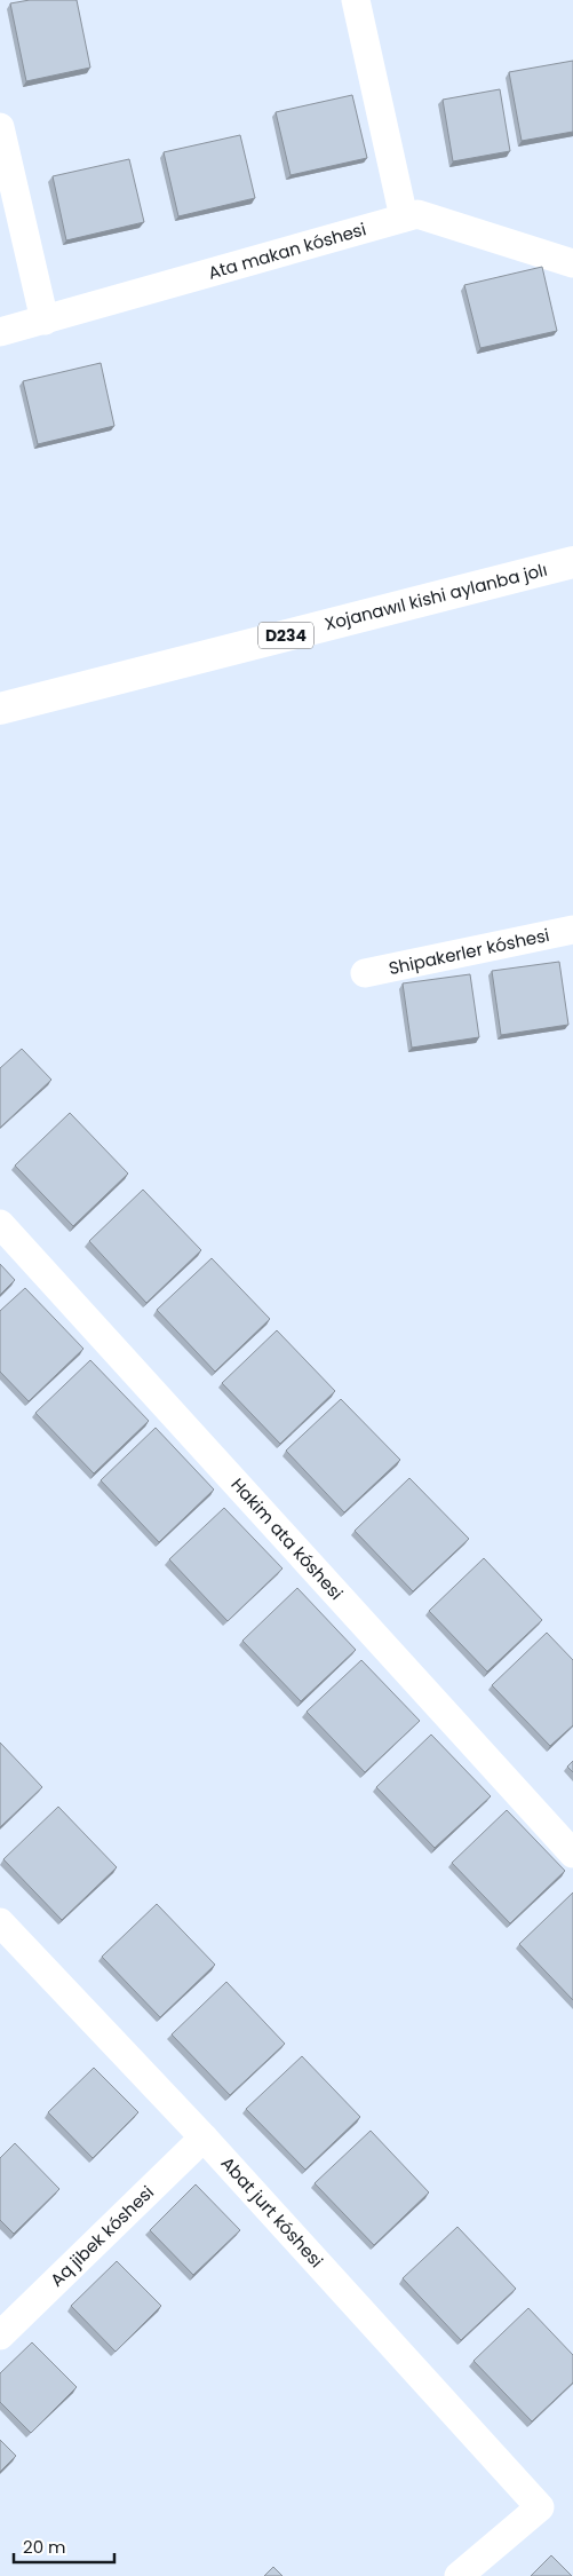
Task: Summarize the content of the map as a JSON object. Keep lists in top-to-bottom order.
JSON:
{
  "streets": {
    "main road": ["Xojanawıl kishi aylanba jolı", "D234"],
    "street": [
      "Ata makan kóshesi",
      "Shipakerler kóshesi",
      "Hakim ata kóshesi",
      "Abat jurt kóshesi",
      "Aq jibek kóshesi"
    ]
  },
  "crossings": [
    ["Abat jurt kóshesi", "Aq jibek kóshesi"]
  ],
  "scale_bar": "20 m"
}
